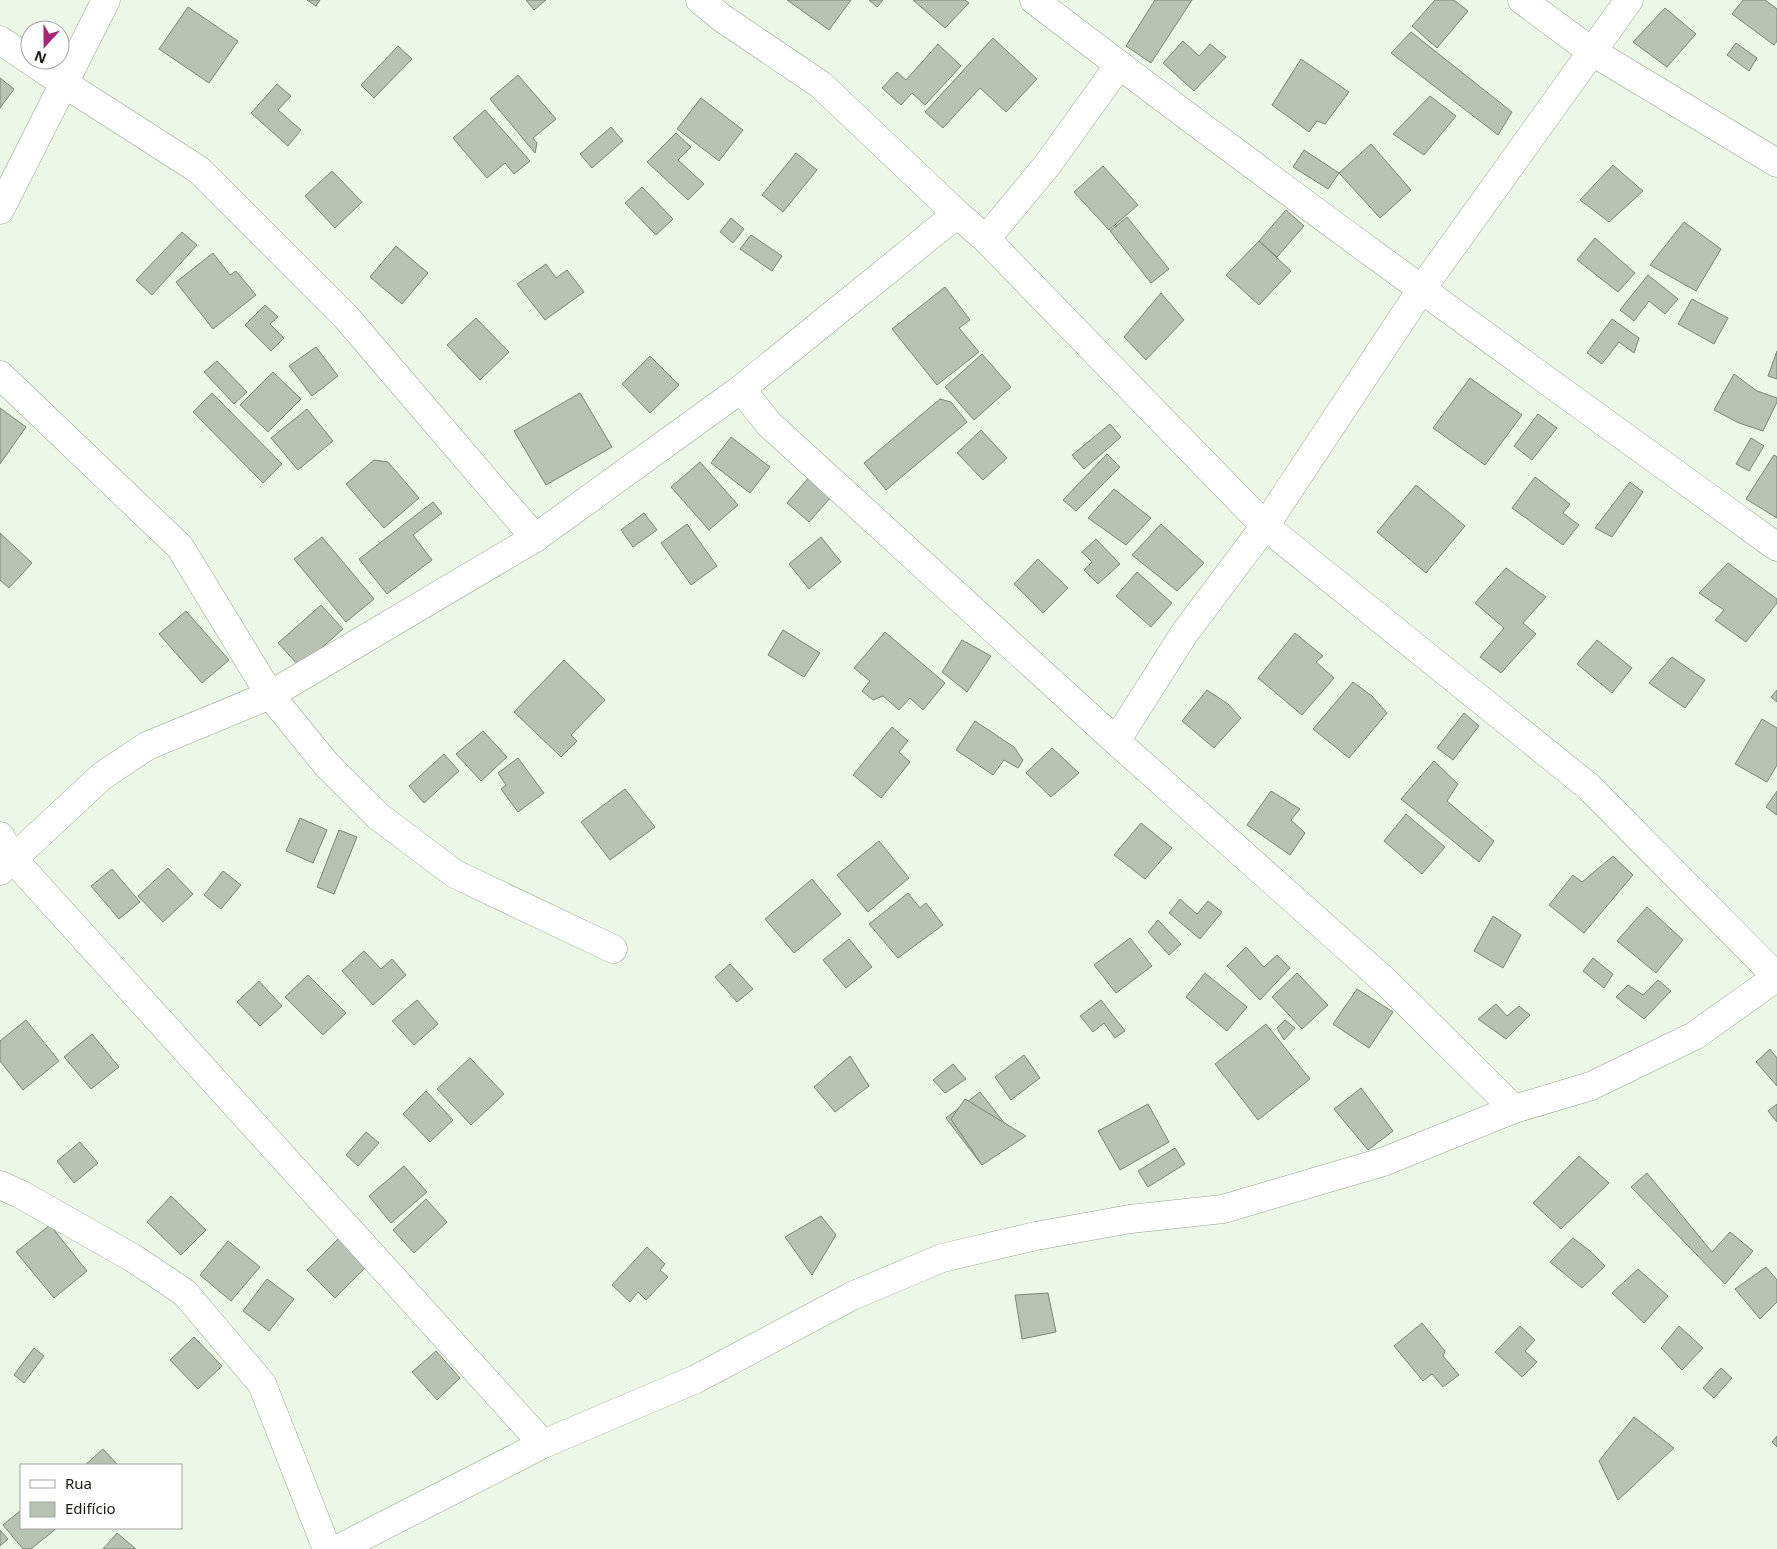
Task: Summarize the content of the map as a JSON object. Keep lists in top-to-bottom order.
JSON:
{
  "legend": ["Rua", "Edifício"],
  "north": "bottom"
}
